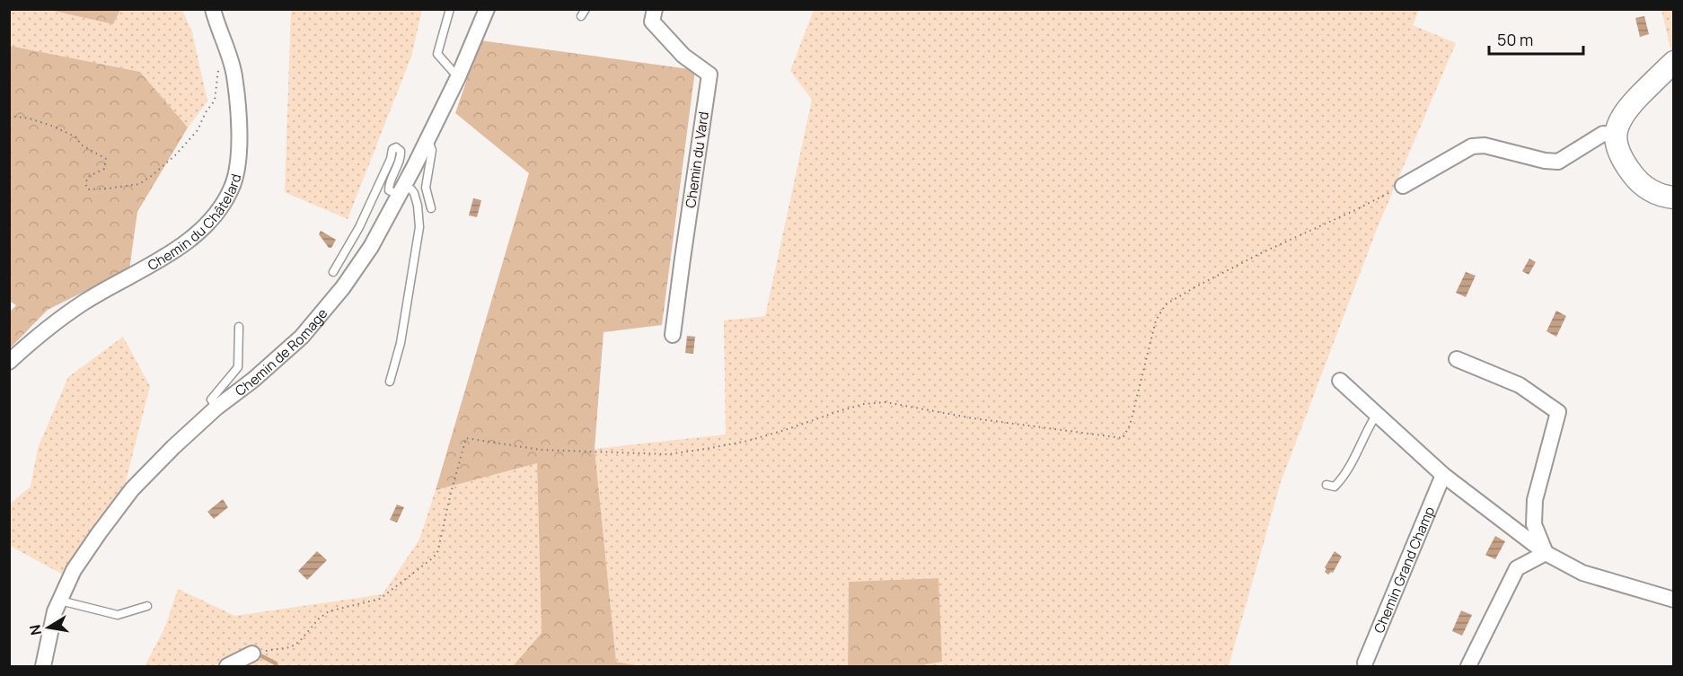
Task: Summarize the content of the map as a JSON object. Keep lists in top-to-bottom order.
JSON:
{
  "streets": {
    "street": [
      "Chemin du Vard",
      "Chemin du Châtelard",
      "Chemin de Romage",
      "Chemin Grand Champ"
    ]
  },
  "scale_bar": "50 m",
  "north": "left"
}
